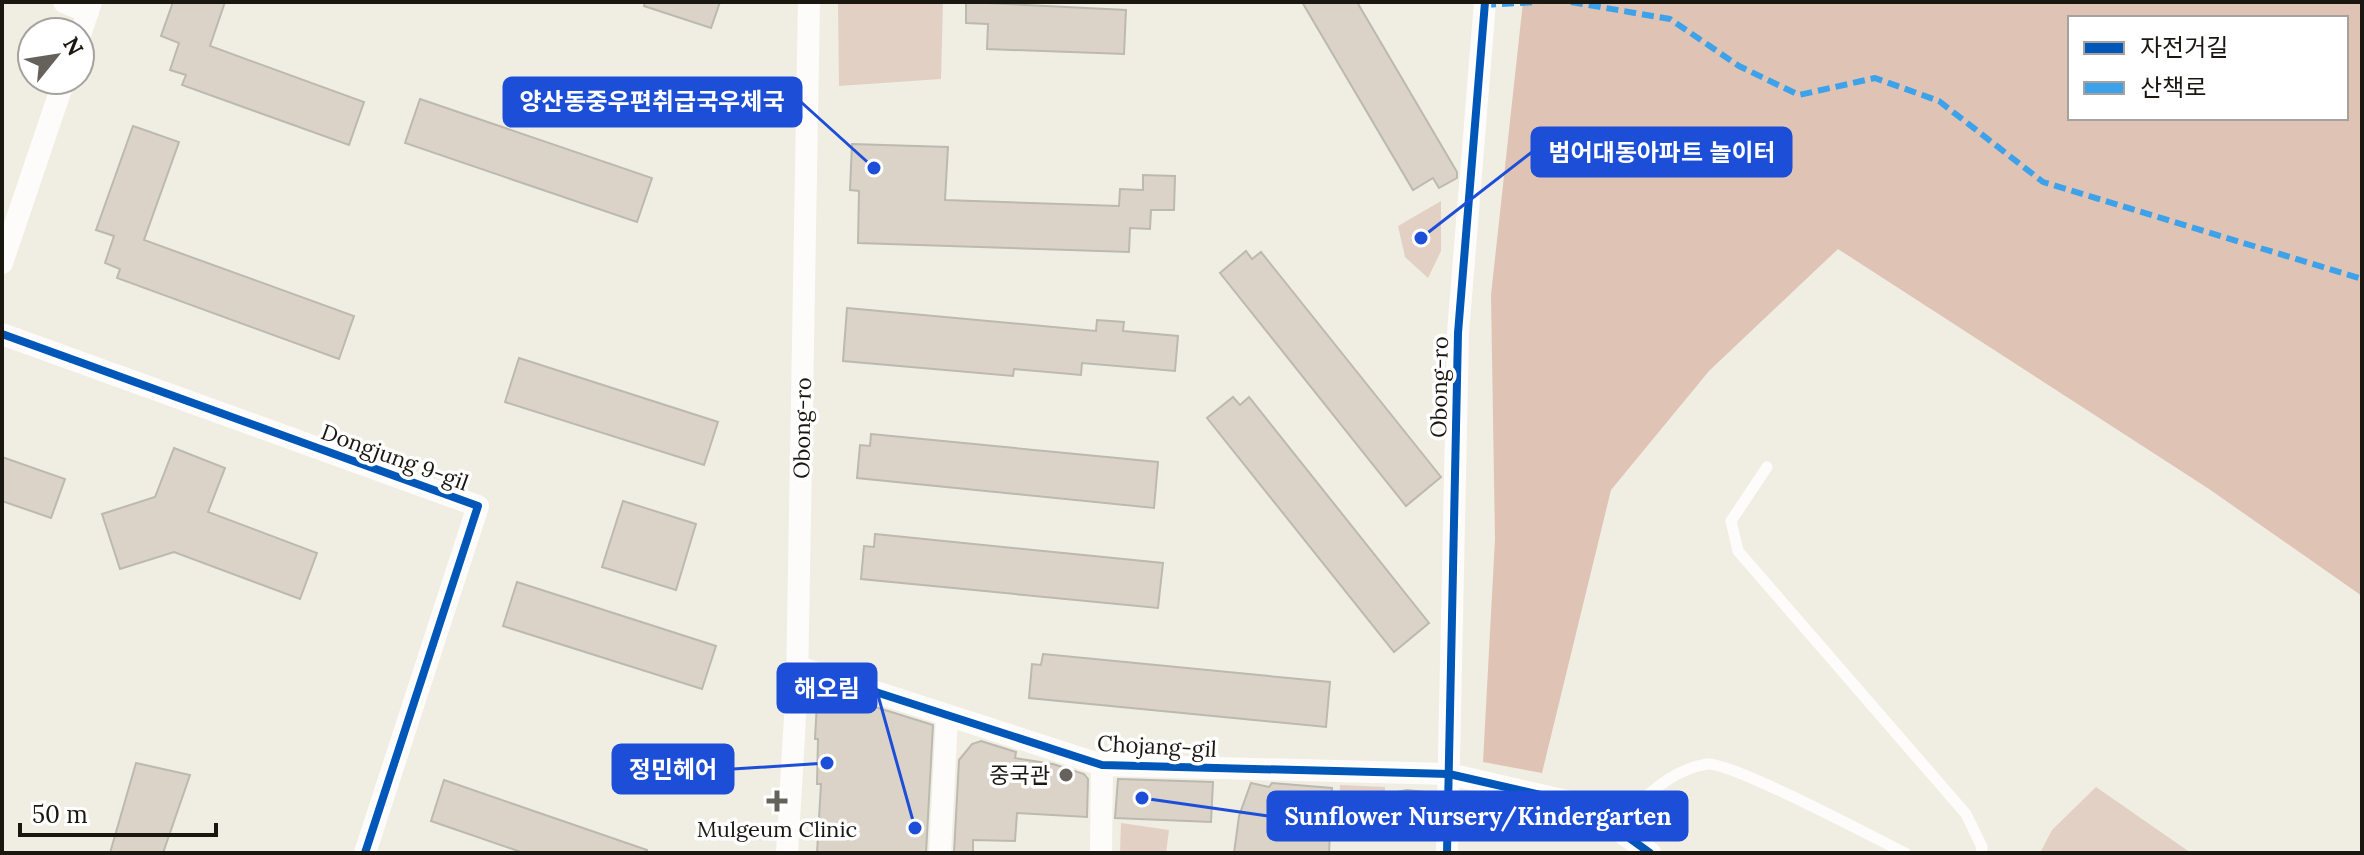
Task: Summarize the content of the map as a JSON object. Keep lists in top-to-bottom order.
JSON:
{
  "streets": {
    "street": ["Obong-ro", "Dongjung 9-gil", "Chojang-gil"]
  },
  "crossings": [
    ["Obong-ro", "Chojang-gil"]
  ],
  "places": {
    "other": [
      "양산동중우편취급국우체국",
      "범어대동아파트 놀이터",
      "정민헤어",
      "중국관",
      "Sunflower Nursery/Kindergarten",
      "해오림"
    ],
    "health": ["Mulgeum Clinic"]
  },
  "legend": ["자전거길", "산책로"],
  "scale_bar": "50 m",
  "north": "top right"
}
